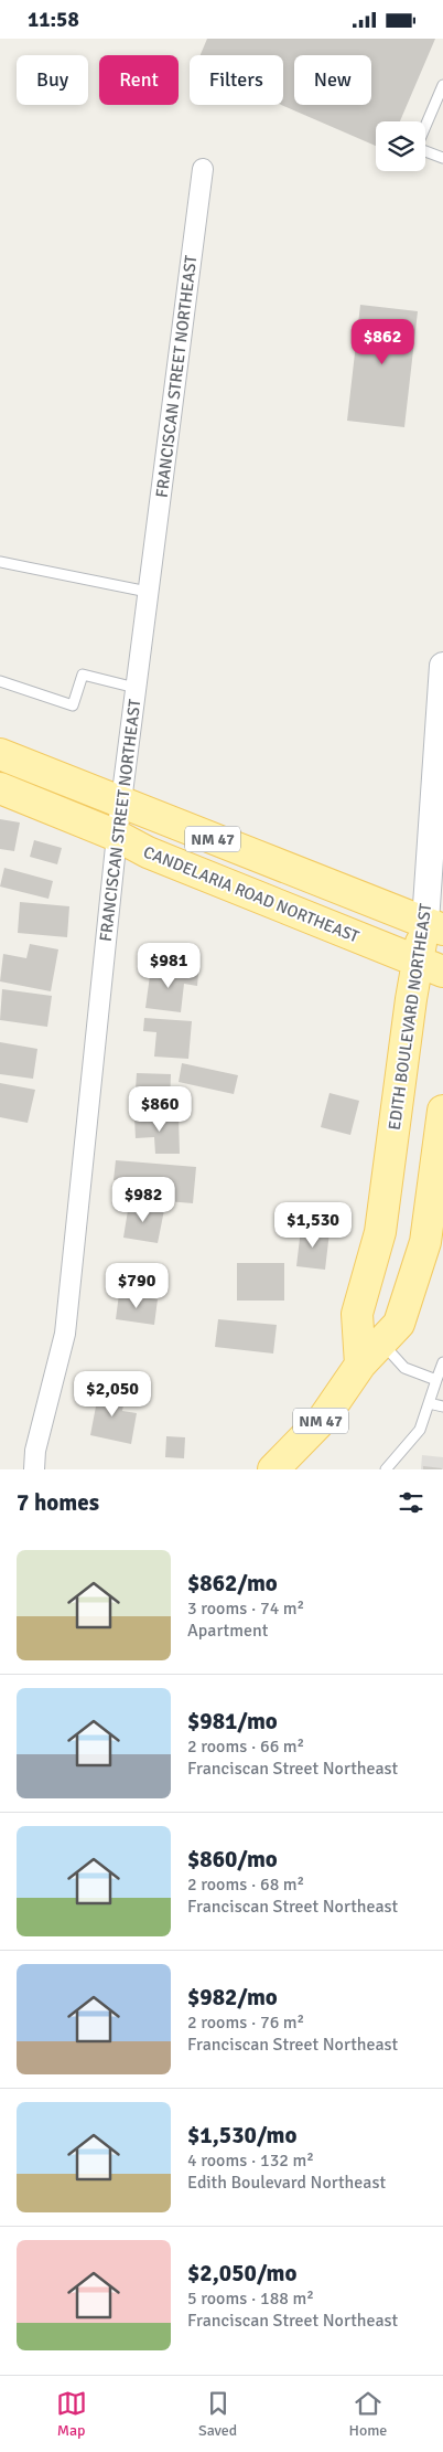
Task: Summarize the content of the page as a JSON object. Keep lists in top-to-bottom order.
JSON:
{
  "streets": {
    "main road": ["NM 47", "CANDELARIA ROAD NORTHEAST", "EDITH BOULEVARD NORTHEAST"],
    "street": ["FRANCISCAN STREET NORTHEAST"]
  },
  "crossings": [
    ["FRANCISCAN STREET NORTHEAST", "NM 47"],
    ["FRANCISCAN STREET NORTHEAST", "CANDELARIA ROAD NORTHEAST"],
    ["NM 47", "EDITH BOULEVARD NORTHEAST"],
    ["CANDELARIA ROAD NORTHEAST", "EDITH BOULEVARD NORTHEAST"]
  ],
  "page": {
    "status": "11:58",
    "chip": [
      "Buy",
      "Rent",
      "Filters",
      "New"
    ],
    "price": [
      "$862",
      "$981",
      "$860",
      "$982",
      "$1,530",
      "$790",
      "$2,050"
    ],
    "heading": "7 homes",
    "list": [
      {
        "name": "$862/mo",
        "note": "3 rooms · 74 m² · Apartment"
      },
      {
        "name": "$981/mo",
        "note": "2 rooms · 66 m² · Franciscan Street Northeast"
      },
      {
        "name": "$860/mo",
        "note": "2 rooms · 68 m² · Franciscan Street Northeast"
      },
      {
        "name": "$982/mo",
        "note": "2 rooms · 76 m² · Franciscan Street Northeast"
      },
      {
        "name": "$1,530/mo",
        "note": "4 rooms · 132 m² · Edith Boulevard Northeast"
      },
      {
        "name": "$2,050/mo",
        "note": "5 rooms · 188 m² · Franciscan Street Northeast"
      }
    ],
    "tabs": ["Map", "Saved", "Home"]
  }
}
